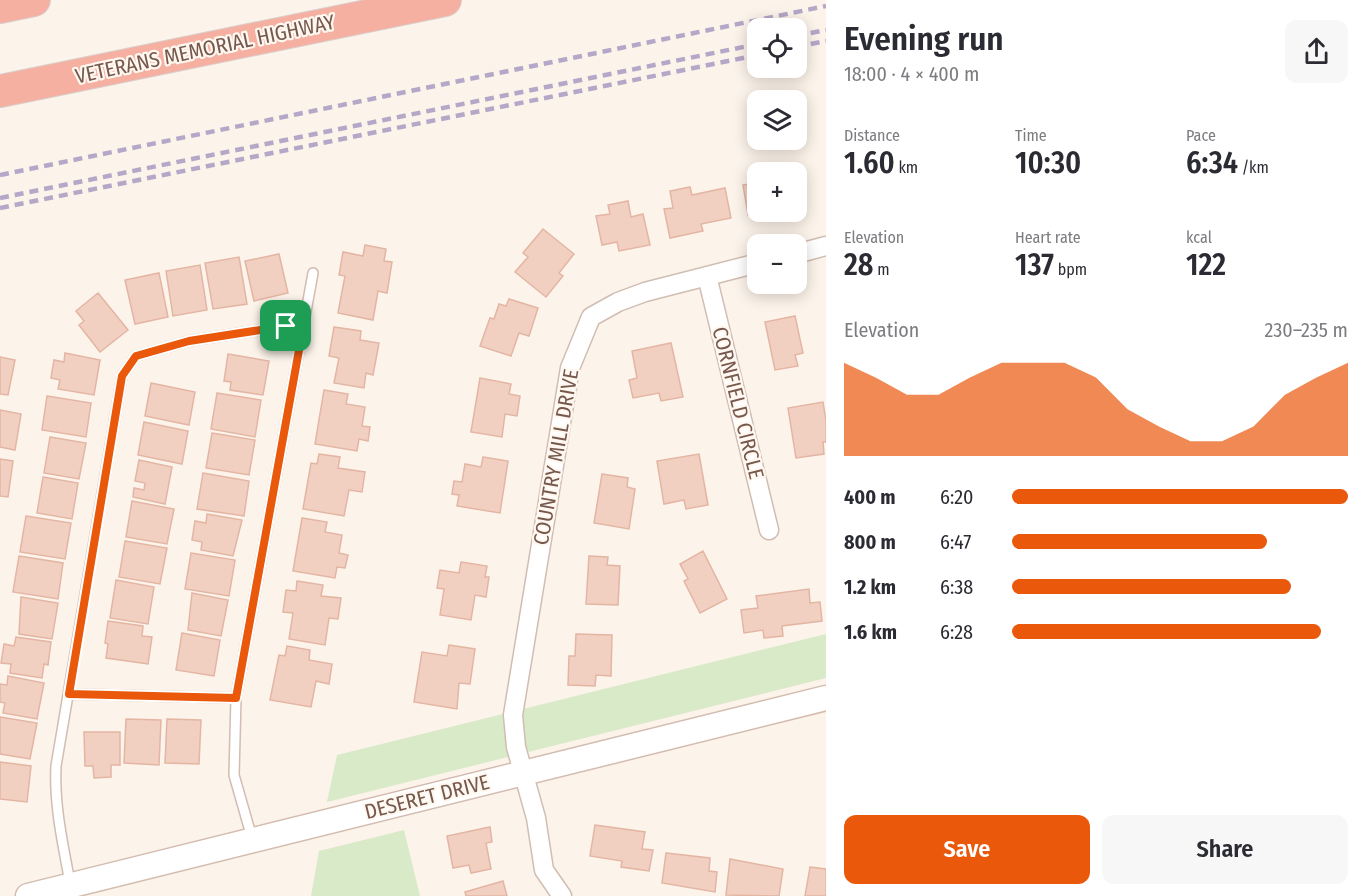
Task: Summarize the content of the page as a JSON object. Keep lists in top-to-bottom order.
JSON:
{
  "streets": {
    "highway": ["VETERANS MEMORIAL HIGHWAY"],
    "street": ["CORNFIELD CIRCLE", "COUNTRY MILL DRIVE", "DESERET DRIVE"]
  },
  "crossings": [
    ["CORNFIELD CIRCLE", "COUNTRY MILL DRIVE"],
    ["COUNTRY MILL DRIVE", "DESERET DRIVE"]
  ],
  "page": {
    "heading": ["Evening run", "18:00 · 4 × 400 m"],
    "map_buttons": ["+", "−"],
    "stats": [
      ["Distance", "1.60 km"],
      ["Time", "10:30"],
      ["Pace", "6:34 /km"],
      ["Elevation", "28 m"],
      ["Heart rate", "137 bpm"],
      ["kcal", "122"]
    ],
    "chart": ["Elevation", "230–235 m"],
    "list": [
      {
        "name": "400 m",
        "note": "6:20"
      },
      {
        "name": "800 m",
        "note": "6:47"
      },
      {
        "name": "1.2 km",
        "note": "6:38"
      },
      {
        "name": "1.6 km",
        "note": "6:28"
      }
    ],
    "buttons": ["Save", "Share"]
  }
}
